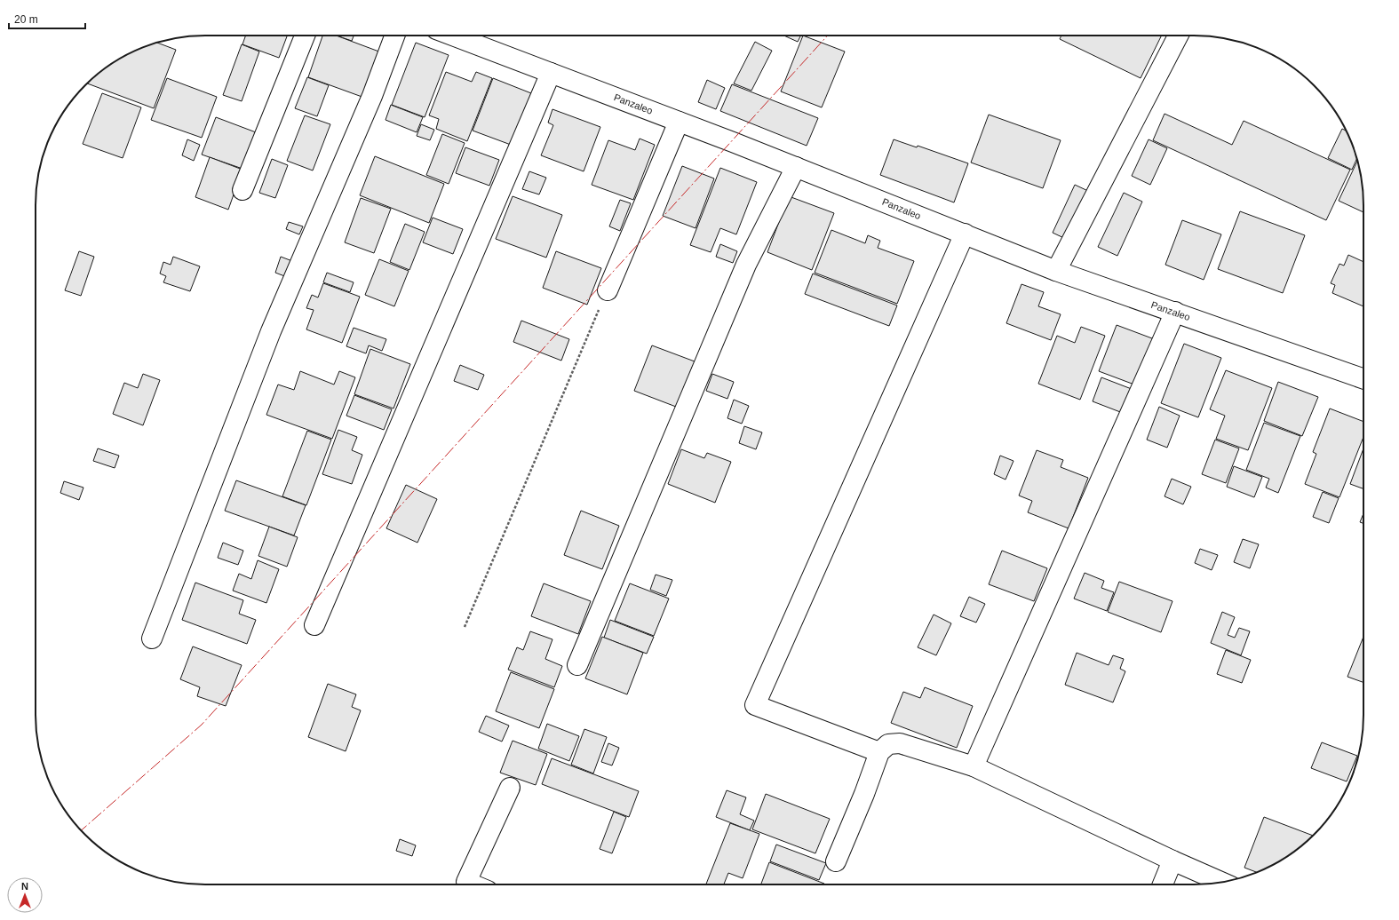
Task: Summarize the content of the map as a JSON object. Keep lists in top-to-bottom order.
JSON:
{
  "streets": {
    "street": ["Panzaleo"]
  },
  "scale_bar": "20 m",
  "north": "top"
}
